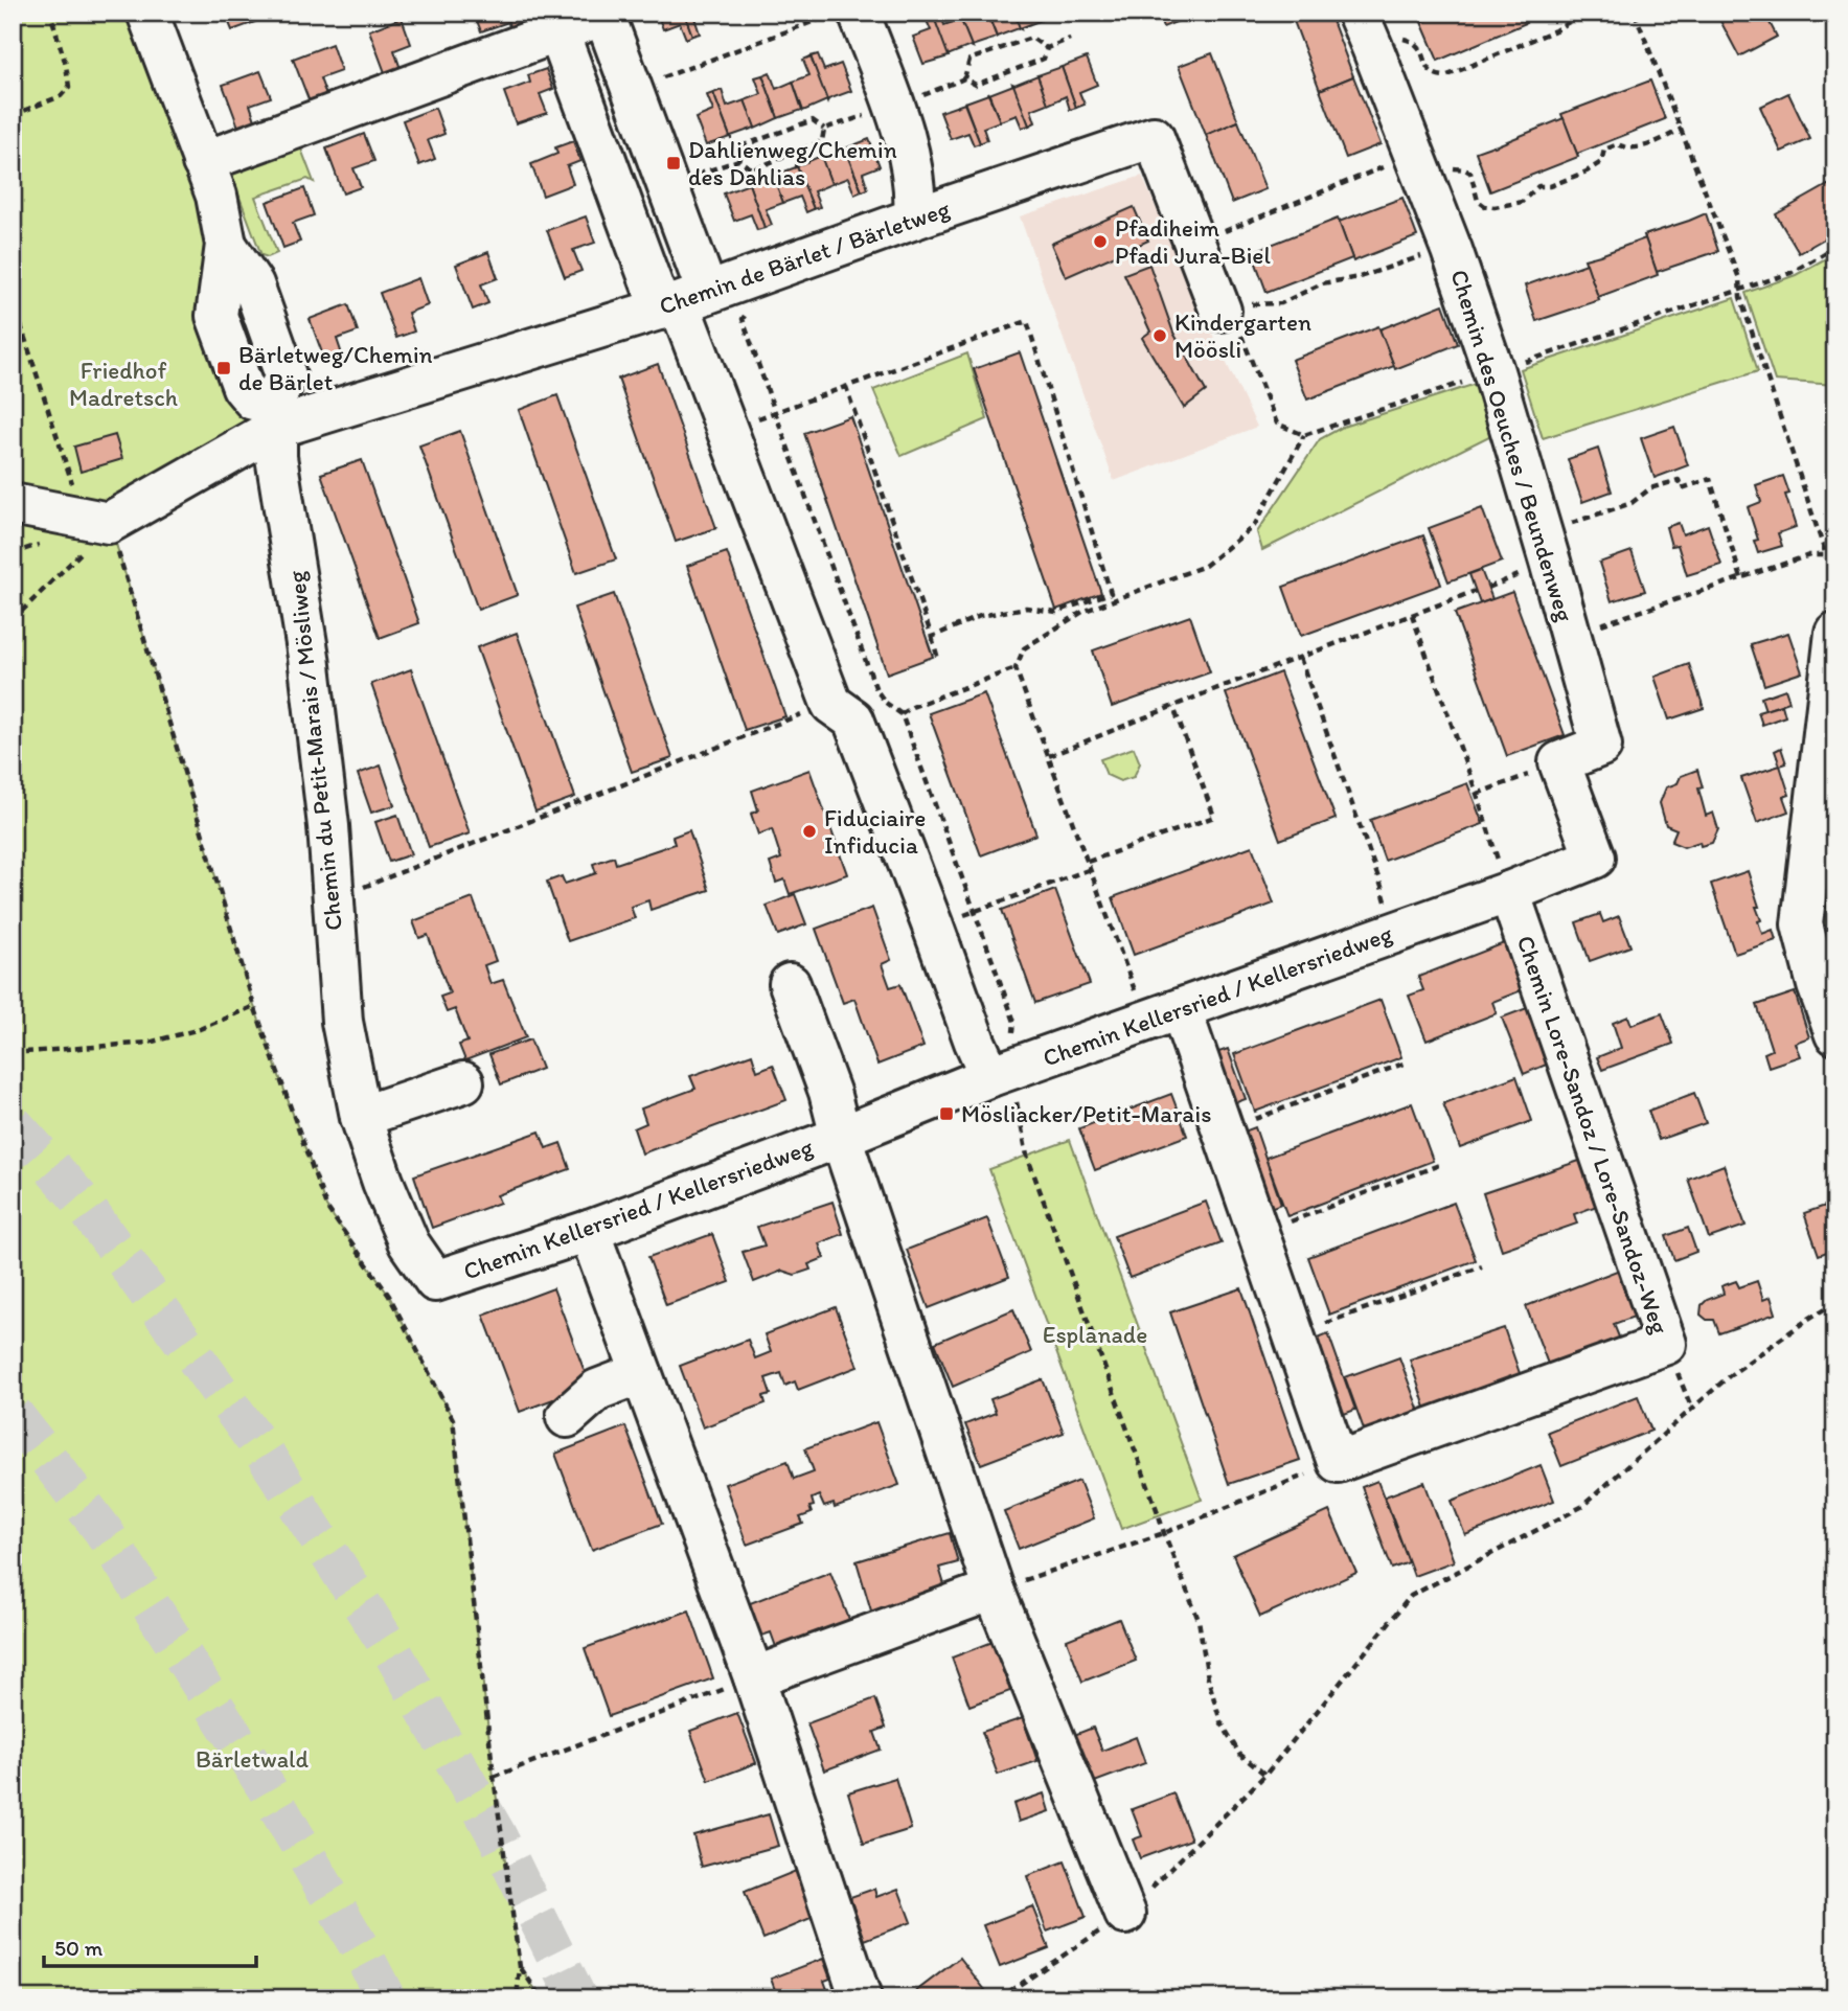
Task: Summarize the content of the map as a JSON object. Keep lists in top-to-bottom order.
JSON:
{
  "streets": {
    "street": [
      "Chemin de Bärlet / Bärletweg",
      "Chemin des Oeuches / Beundenweg",
      "Chemin du Petit-Marais / Mösliweg",
      "Chemin Kellersried / Kellersriedweg",
      "Chemin Lore-Sandoz / Lore-Sandoz-Weg"
    ]
  },
  "crossings": [
    ["Chemin de Bärlet / Bärletweg", "Chemin du Petit-Marais / Mösliweg"],
    ["Chemin des Oeuches / Beundenweg", "Chemin Kellersried / Kellersriedweg"],
    ["Chemin du Petit-Marais / Mösliweg", "Chemin Kellersried / Kellersriedweg"],
    ["Chemin Kellersried / Kellersriedweg", "Chemin Lore-Sandoz / Lore-Sandoz-Weg"]
  ],
  "parks": ["Friedhof Madretsch", "Esplanade", "Bärletwald"],
  "places": {
    "transit": ["Dahlienweg/Chemin des Dahlias", "Bärletweg/Chemin de Bärlet", "Mösliacker/Petit-Marais"],
    "other": ["Pfadiheim Pfadi Jura-Biel", "Kindergarten Möösli", "Fiduciaire Infiducia"]
  },
  "scale_bar": "50 m"
}
